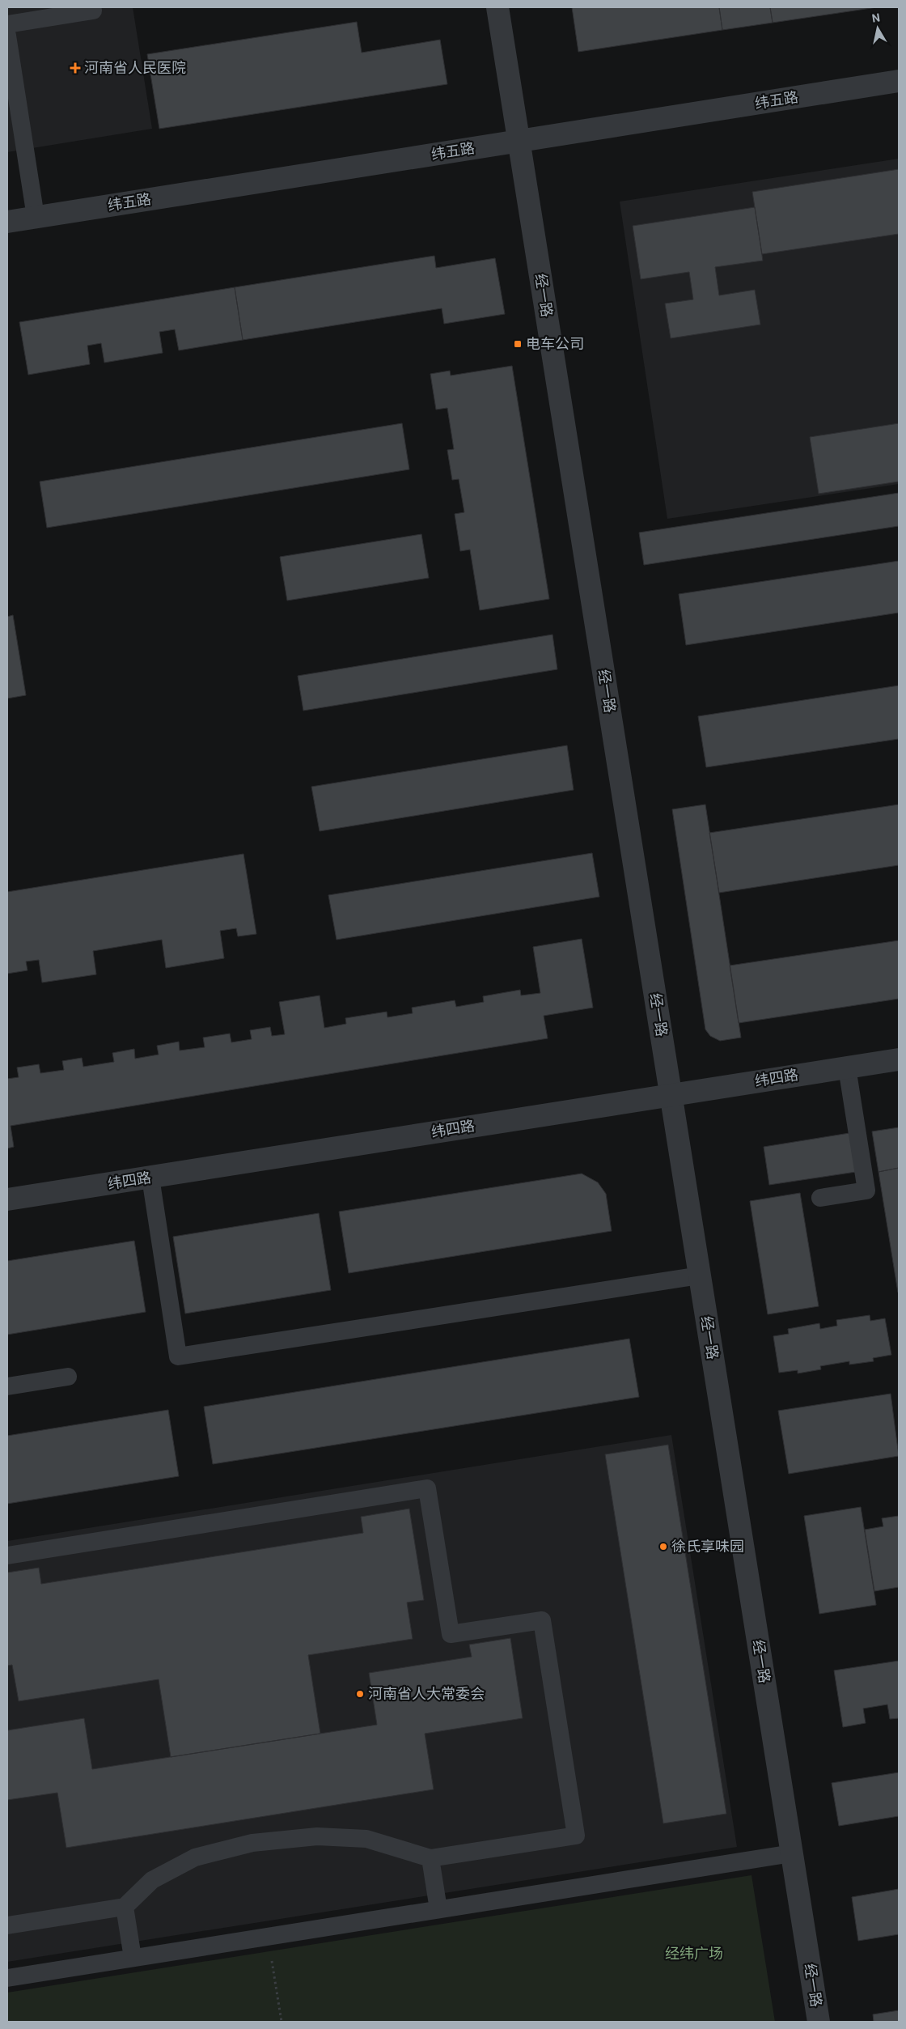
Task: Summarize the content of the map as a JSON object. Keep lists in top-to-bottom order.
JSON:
{
  "streets": {
    "street": ["纬五路", "经一路", "纬四路"]
  },
  "crossings": [
    ["纬五路", "经一路"],
    ["经一路", "纬四路"]
  ],
  "parks": ["经纬广场"],
  "places": {
    "health": ["河南省人民医院"],
    "transit": ["电车公司"],
    "other": ["徐氏享味园", "河南省人大常委会"]
  },
  "north": "top"
}
